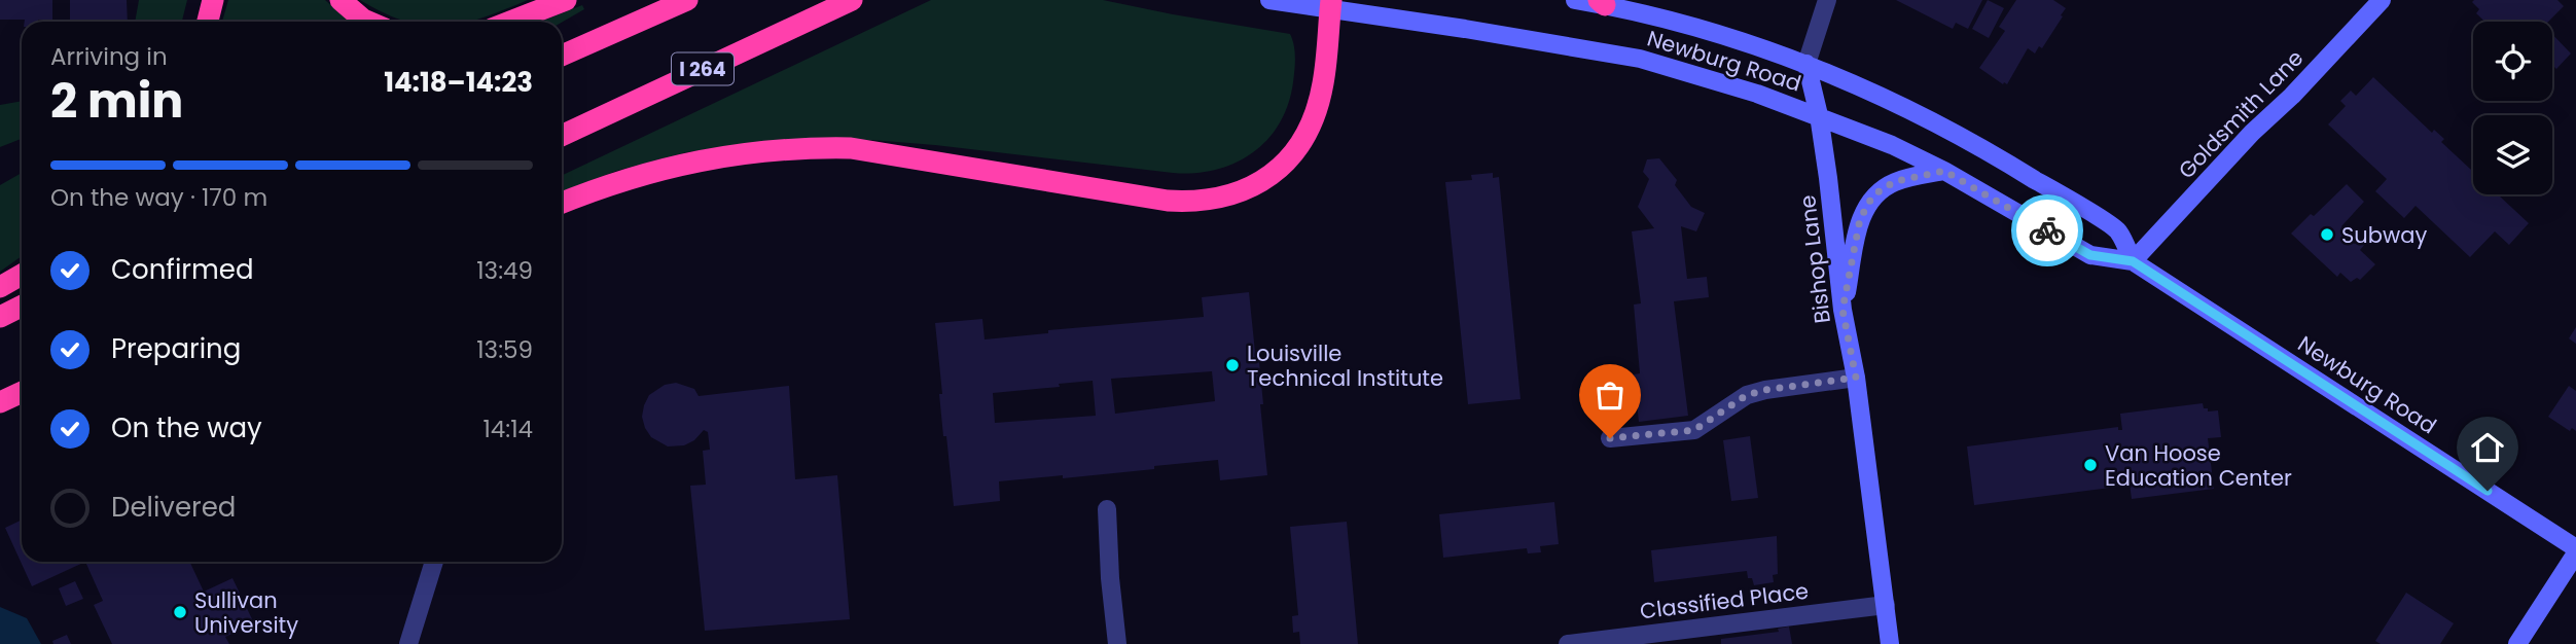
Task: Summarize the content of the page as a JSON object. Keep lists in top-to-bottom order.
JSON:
{
  "streets": {
    "highway": ["I 264"],
    "main road": ["Newburg Road", "Goldsmith Lane", "Bishop Lane"],
    "street": ["Classified Place"]
  },
  "crossings": [
    ["Newburg Road", "Goldsmith Lane"],
    ["Newburg Road", "Bishop Lane"],
    ["Bishop Lane", "Classified Place"]
  ],
  "places": [
    "Subway",
    "Louisville Technical Institute",
    "Van Hoose Education Center",
    "Sullivan University"
  ],
  "page": {
    "heading": ["2 min", "Arriving in", "14:18–14:23"],
    "bar": "On the way · 170 m",
    "list": [
      ["Confirmed", "13:49"],
      ["Preparing", "13:59"],
      ["On the way", "14:14"],
      "Delivered"
    ]
  }
}
